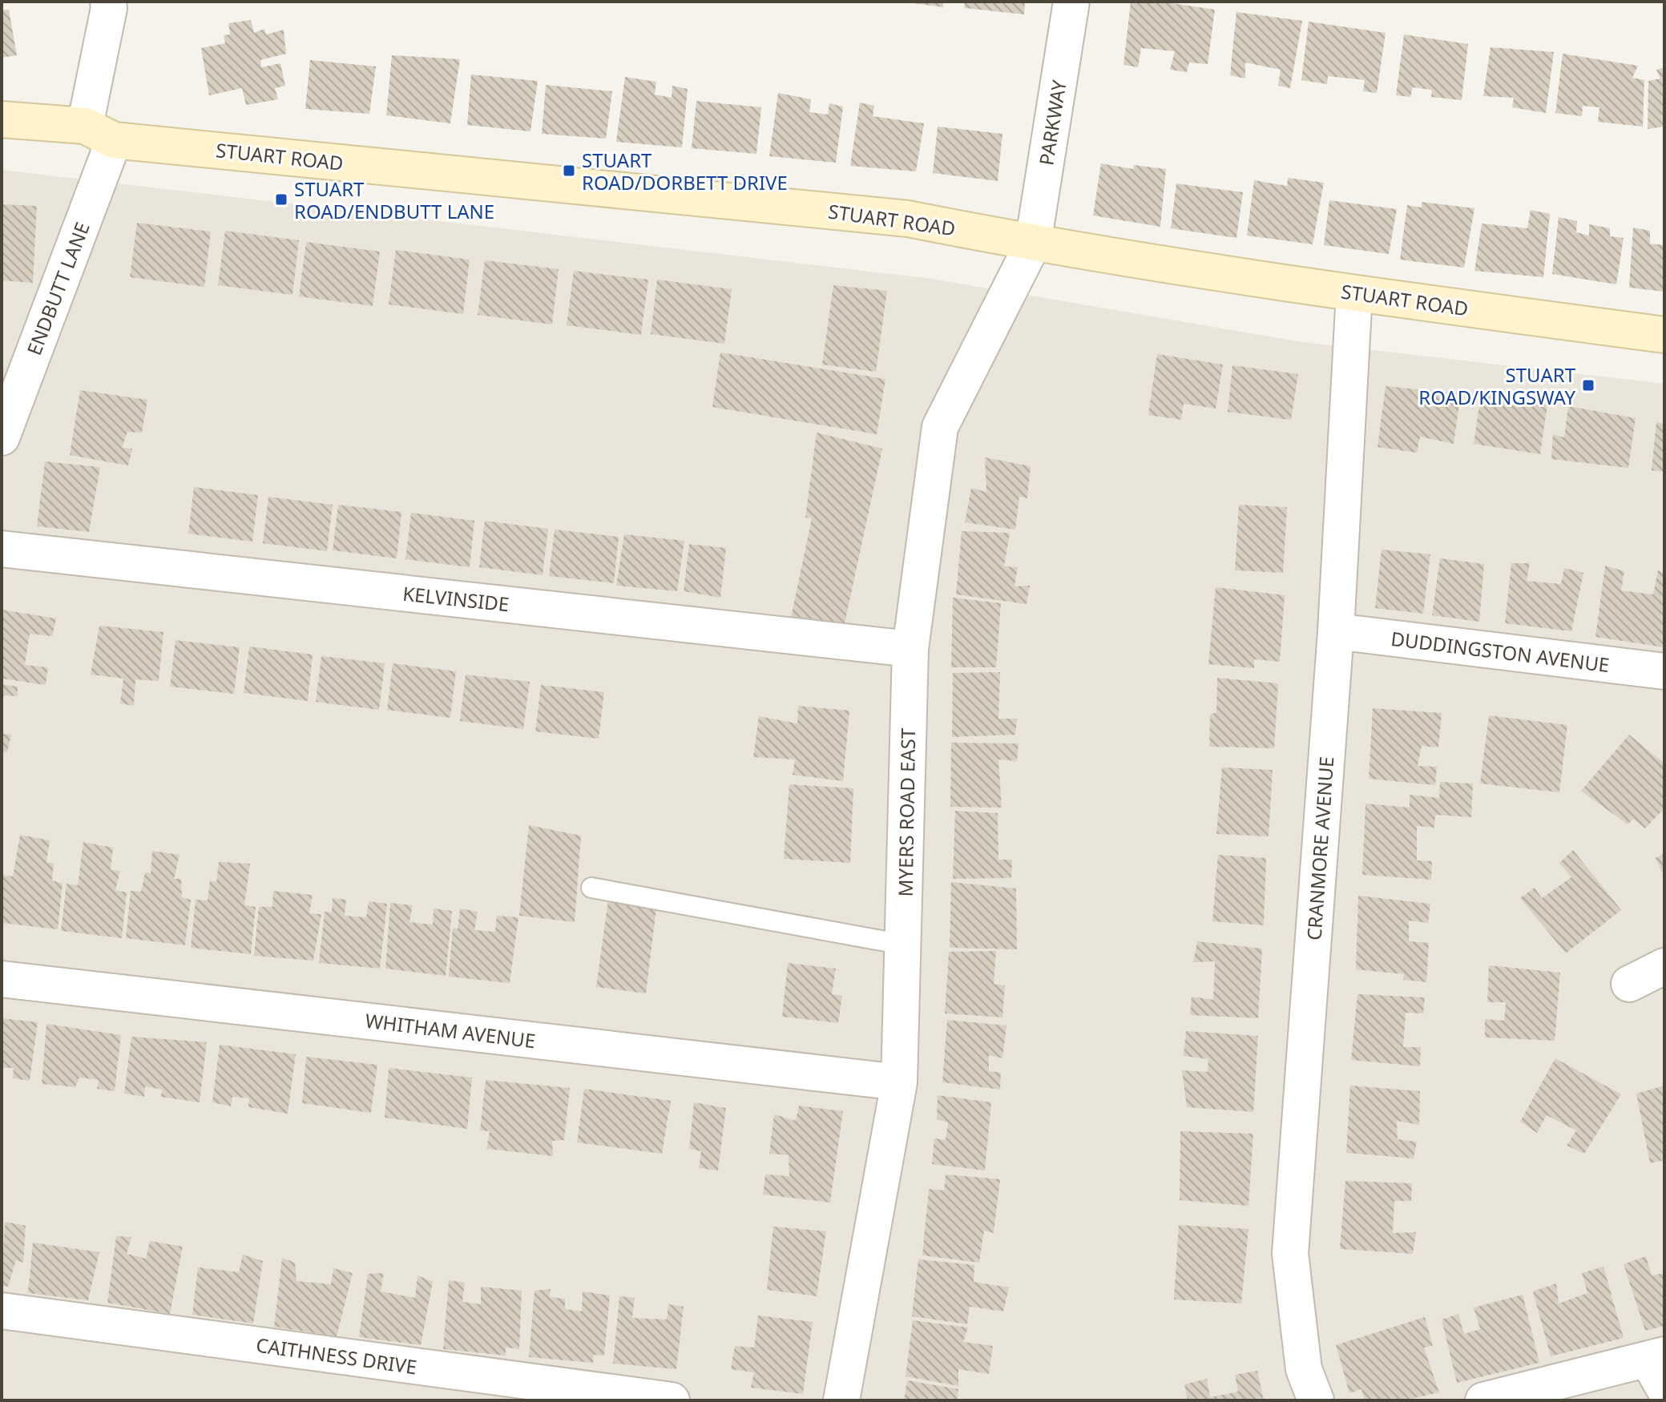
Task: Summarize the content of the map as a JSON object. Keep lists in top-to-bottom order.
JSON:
{
  "streets": {
    "street": [
      "PARKWAY",
      "STUART ROAD",
      "ENDBUTT LANE",
      "KELVINSIDE",
      "DUDDINGSTON AVENUE",
      "MYERS ROAD EAST",
      "CRANMORE AVENUE",
      "WHITHAM AVENUE",
      "CAITHNESS DRIVE"
    ]
  },
  "crossings": [
    ["PARKWAY", "STUART ROAD"],
    ["PARKWAY", "MYERS ROAD EAST"],
    ["STUART ROAD", "ENDBUTT LANE"],
    ["STUART ROAD", "MYERS ROAD EAST"],
    ["STUART ROAD", "CRANMORE AVENUE"],
    ["KELVINSIDE", "MYERS ROAD EAST"],
    ["DUDDINGSTON AVENUE", "CRANMORE AVENUE"],
    ["MYERS ROAD EAST", "WHITHAM AVENUE"]
  ],
  "places": {
    "transit": ["STUART ROAD/DORBETT DRIVE", "STUART ROAD/ENDBUTT LANE", "STUART ROAD/KINGSWAY"]
  }
}
